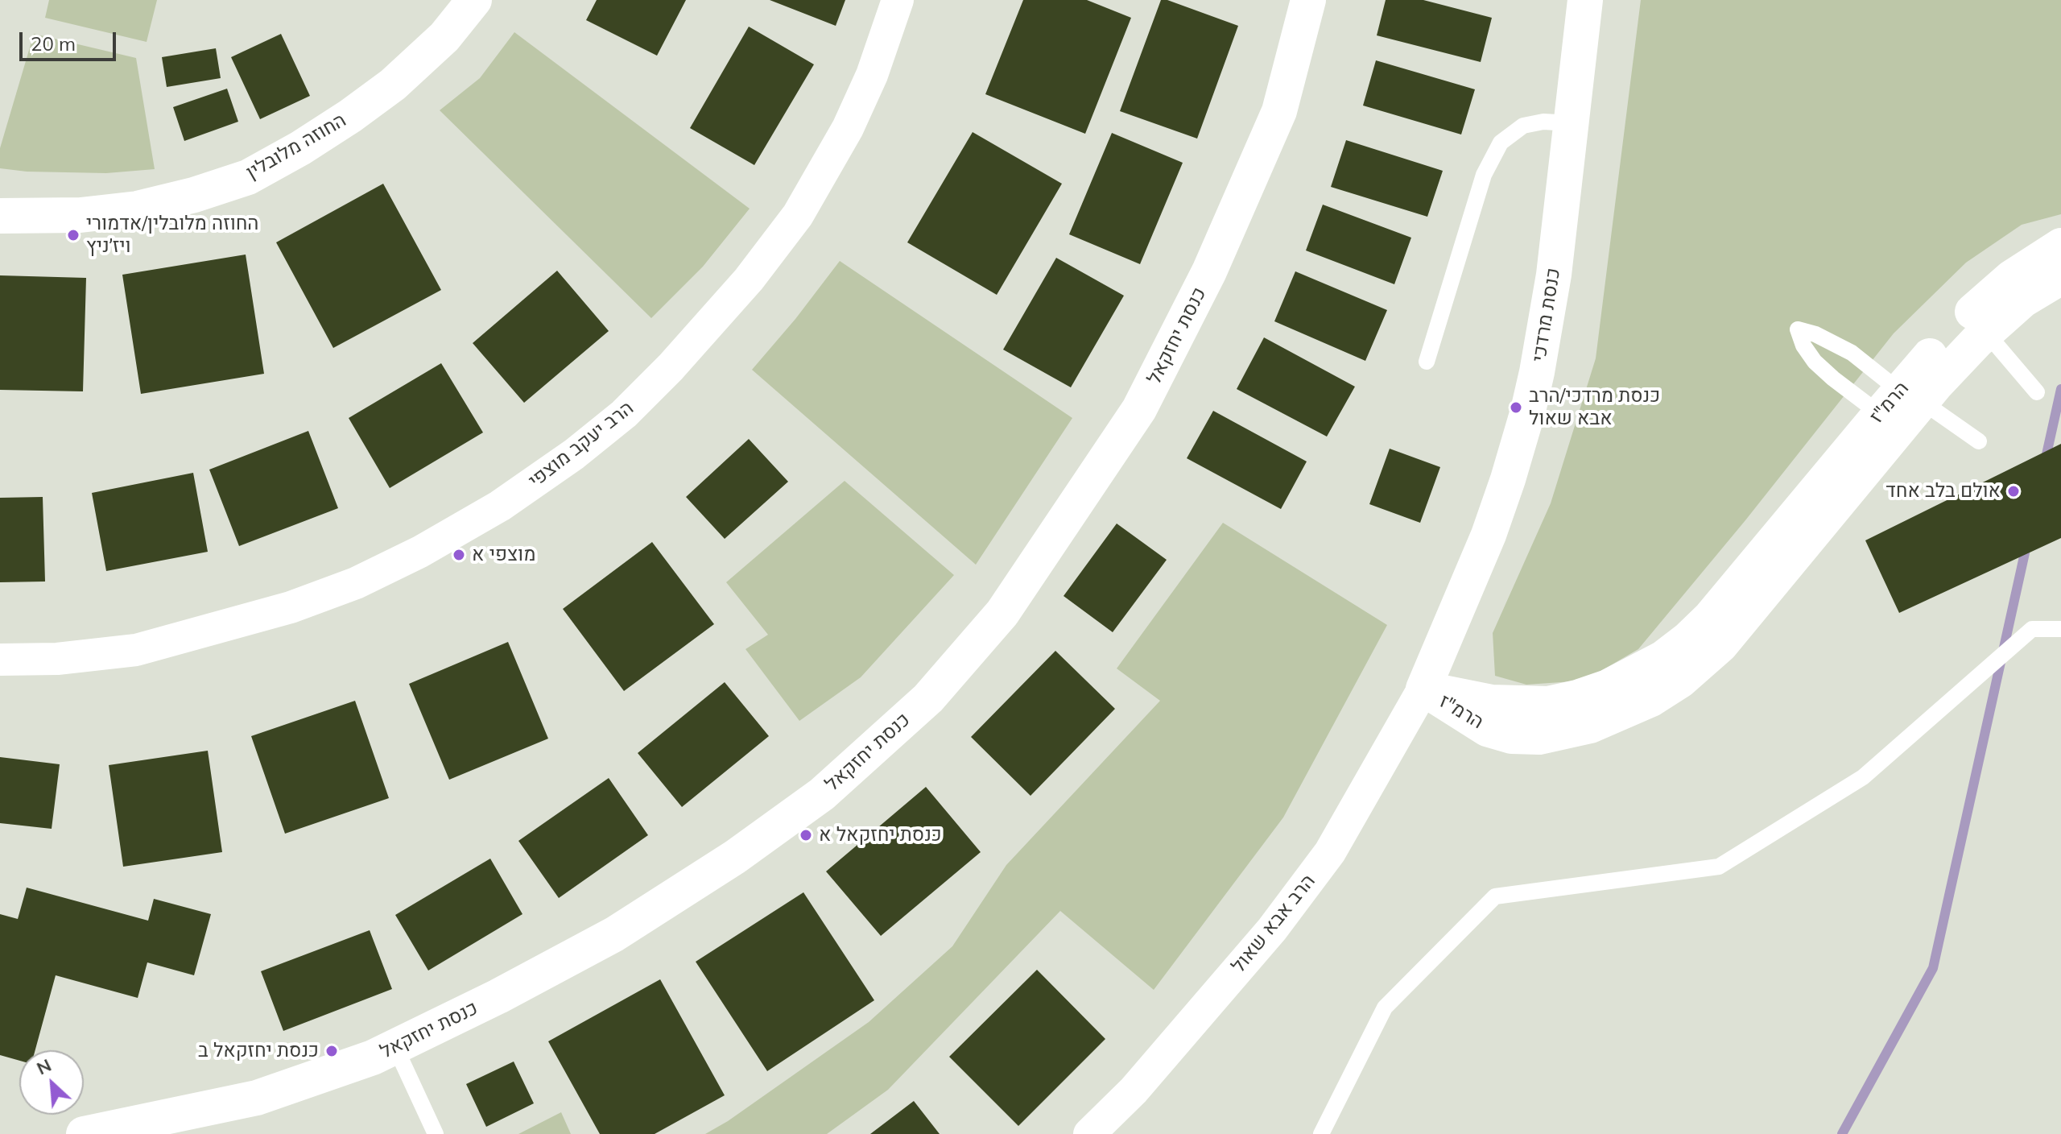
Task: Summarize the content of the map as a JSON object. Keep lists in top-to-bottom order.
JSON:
{
  "streets": {
    "street": [
      "החוזה מלובלין",
      "כנסת מרדכי",
      "כנסת יחזקאל",
      "הרמ\"ז",
      "הרב יעקב מוצפי",
      "הרב אבא שאול"
    ]
  },
  "crossings": [
    ["כנסת מרדכי", "הרמ\"ז"],
    ["כנסת מרדכי", "הרב אבא שאול"],
    ["הרמ\"ז", "הרב אבא שאול"]
  ],
  "places": [
    "החוזה מלובלין/אדמורי ויז׳ניץ",
    "כנסת מרדכי/הרב אבא שאול",
    "אולם בלב אחד",
    "מוצפי א",
    "כנסת יחזקאל א",
    "כנסת יחזקאל ב"
  ],
  "scale_bar": "20 m",
  "north": "top left"
}
